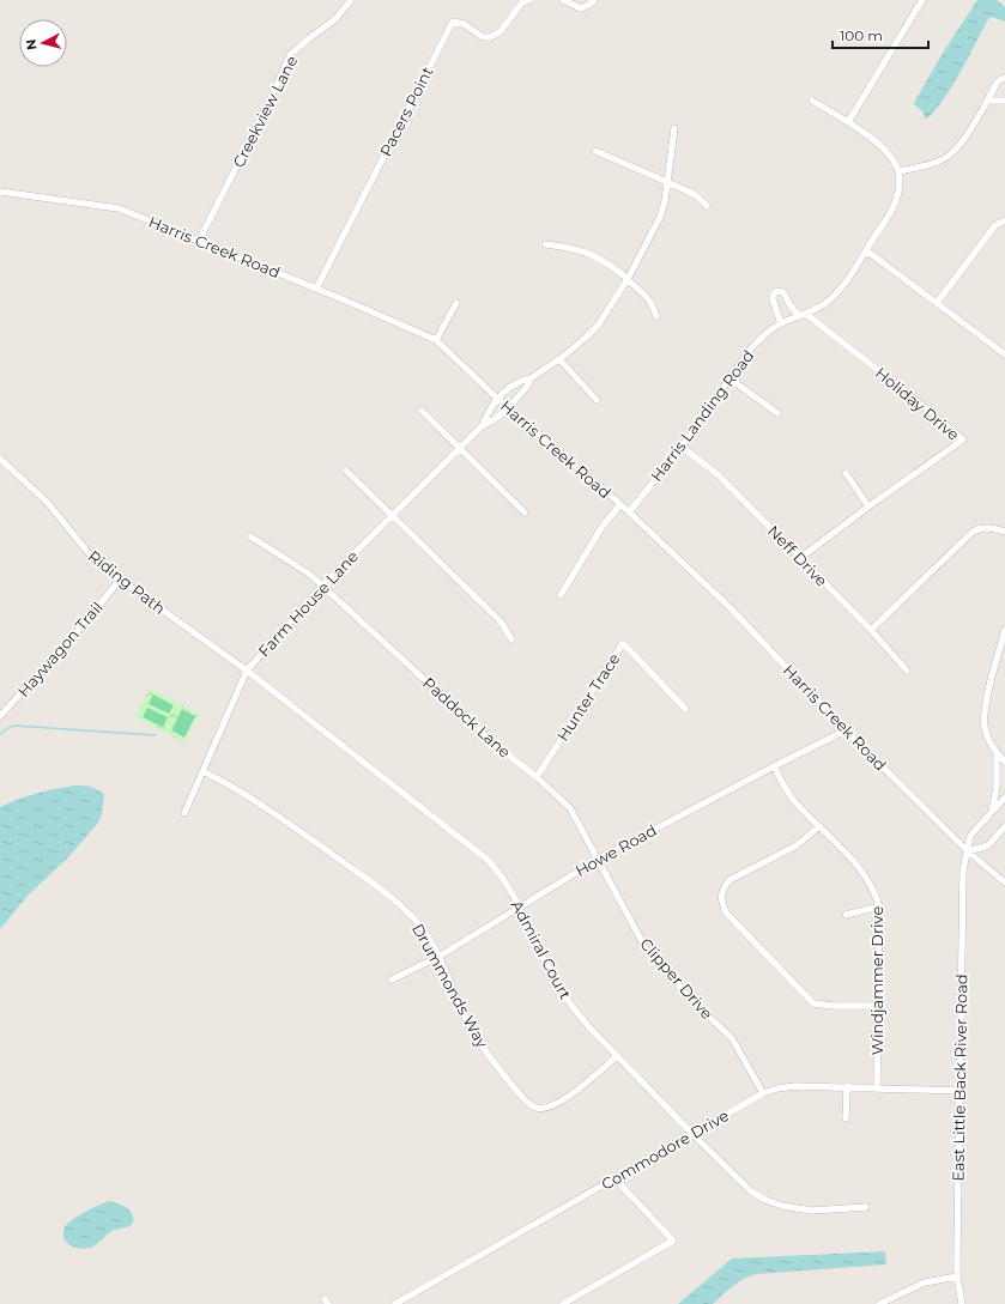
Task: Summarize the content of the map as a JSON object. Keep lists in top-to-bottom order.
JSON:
{
  "streets": {
    "street": [
      "Creekview Lane",
      "Pacers Point",
      "Harris Creek Road",
      "Holiday Drive",
      "Harris Landing Road",
      "Neff Drive",
      "Riding Path",
      "Farm House Lane",
      "Haywagon Trail",
      "Hunter Trace",
      "Paddock Lane",
      "Howe Road",
      "Admiral Court",
      "Clipper Drive",
      "Windjammer Drive",
      "Drummonds Way",
      "East Little Back River Road",
      "Commodore Drive"
    ]
  },
  "crossings": [
    ["Creekview Lane", "Harris Creek Road"],
    ["Pacers Point", "Harris Creek Road"],
    ["Harris Creek Road", "Harris Landing Road"],
    ["Harris Creek Road", "Farm House Lane"],
    ["Harris Creek Road", "Howe Road"],
    ["Harris Creek Road", "East Little Back River Road"],
    ["Holiday Drive", "Harris Landing Road"],
    ["Holiday Drive", "Neff Drive"],
    ["Harris Landing Road", "Neff Drive"],
    ["Riding Path", "Farm House Lane"],
    ["Riding Path", "Haywagon Trail"],
    ["Riding Path", "Admiral Court"],
    ["Farm House Lane", "Paddock Lane"],
    ["Farm House Lane", "Admiral Court"],
    ["Farm House Lane", "Drummonds Way"],
    ["Hunter Trace", "Paddock Lane"],
    ["Paddock Lane", "Howe Road"],
    ["Paddock Lane", "Clipper Drive"],
    ["Howe Road", "Admiral Court"],
    ["Howe Road", "Clipper Drive"],
    ["Howe Road", "Windjammer Drive"],
    ["Howe Road", "Drummonds Way"],
    ["Admiral Court", "Drummonds Way"],
    ["Admiral Court", "Commodore Drive"],
    ["Clipper Drive", "Commodore Drive"],
    ["Windjammer Drive", "Commodore Drive"],
    ["East Little Back River Road", "Commodore Drive"]
  ],
  "scale_bar": "100 m",
  "north": "left"
}
